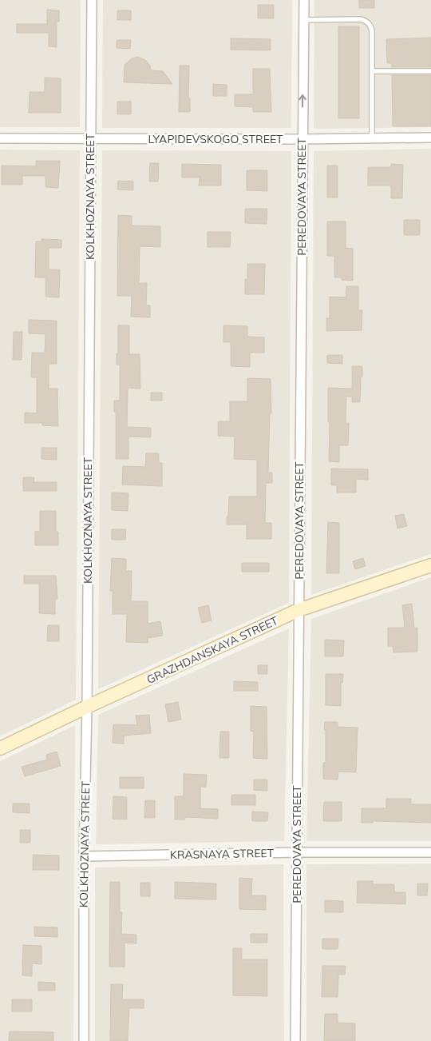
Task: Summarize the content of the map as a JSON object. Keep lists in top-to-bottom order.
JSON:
{
  "streets": {
    "main road": ["GRAZHDANSKAYA STREET"],
    "street": [
      "LYAPIDEVSKOGO STREET",
      "KOLKHOZNAYA STREET",
      "PEREDOVAYA STREET",
      "KRASNAYA STREET"
    ]
  },
  "crossings": [
    ["LYAPIDEVSKOGO STREET", "KOLKHOZNAYA STREET"],
    ["LYAPIDEVSKOGO STREET", "PEREDOVAYA STREET"],
    ["KOLKHOZNAYA STREET", "GRAZHDANSKAYA STREET"],
    ["KOLKHOZNAYA STREET", "KRASNAYA STREET"],
    ["PEREDOVAYA STREET", "GRAZHDANSKAYA STREET"],
    ["PEREDOVAYA STREET", "KRASNAYA STREET"]
  ]
}
